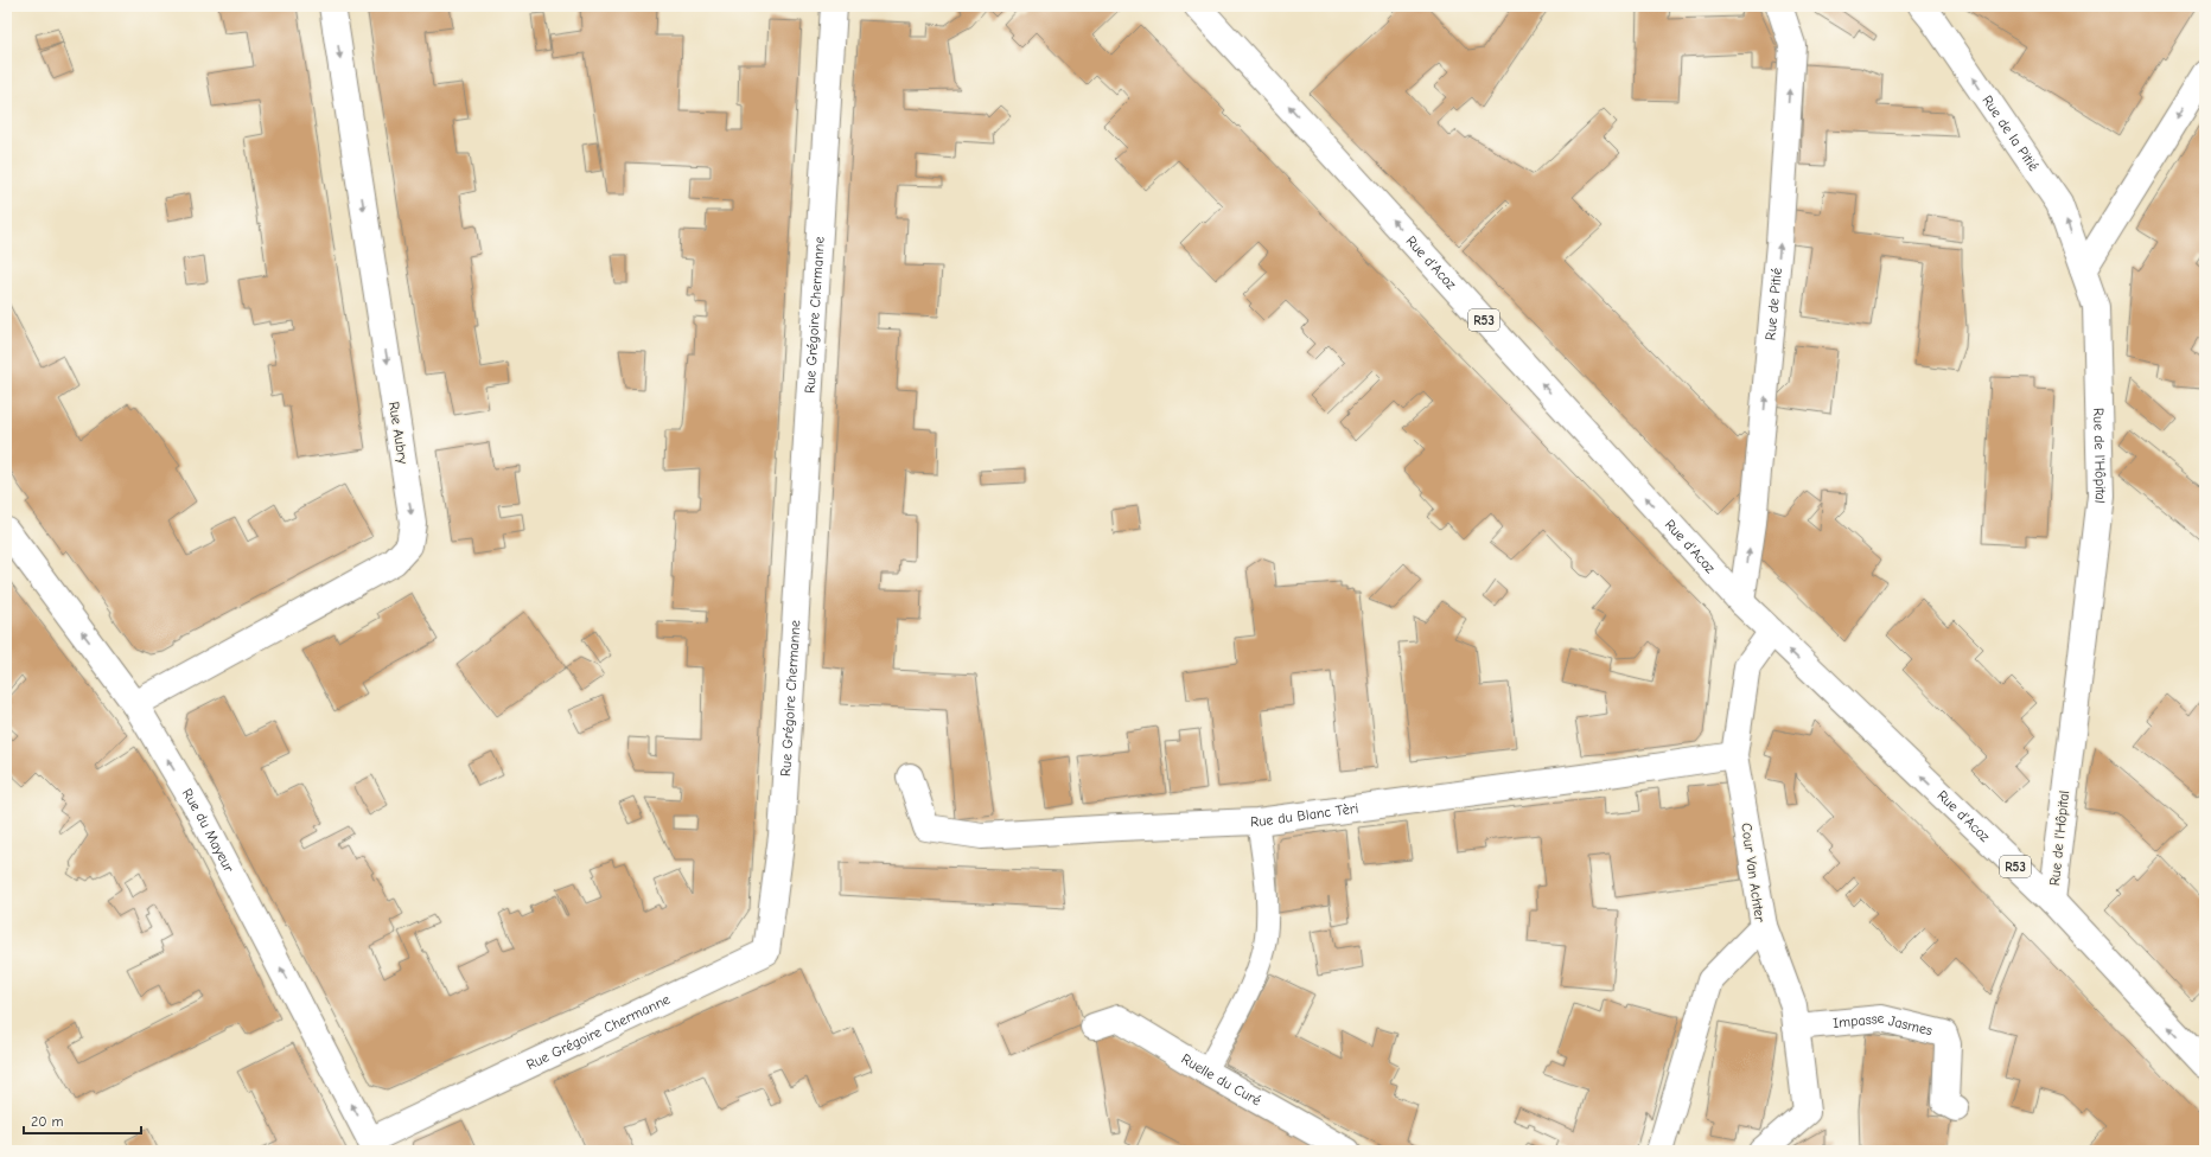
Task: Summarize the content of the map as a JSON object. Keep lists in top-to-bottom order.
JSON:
{
  "streets": {
    "street": [
      "Rue de la Pitié",
      "Rue d'Acoz",
      "Rue de Pitié",
      "Rue Grégoire Chermanne",
      "R53",
      "Rue Aubry",
      "Rue de l'Hôpital",
      "Rue du Blanc Tèri",
      "Rue du Mayeur",
      "Cour Van Achter",
      "Impasse Jasmes",
      "Ruelle du Curé"
    ]
  },
  "crossings": [
    ["Rue de la Pitié", "Rue de l'Hôpital"],
    ["Rue d'Acoz", "Rue de Pitié"],
    ["Rue d'Acoz", "Rue de l'Hôpital"],
    ["Rue d'Acoz", "Cour Van Achter"],
    ["Rue Grégoire Chermanne", "Rue du Mayeur"],
    ["Rue Aubry", "Rue du Mayeur"],
    ["Rue du Blanc Tèri", "Cour Van Achter"]
  ],
  "one_way": [
    "Rue de la Pitié",
    "Rue d'Acoz",
    "Rue de Pitié",
    "Rue Aubry",
    "Rue du Mayeur"
  ],
  "scale_bar": "20 m"
}
